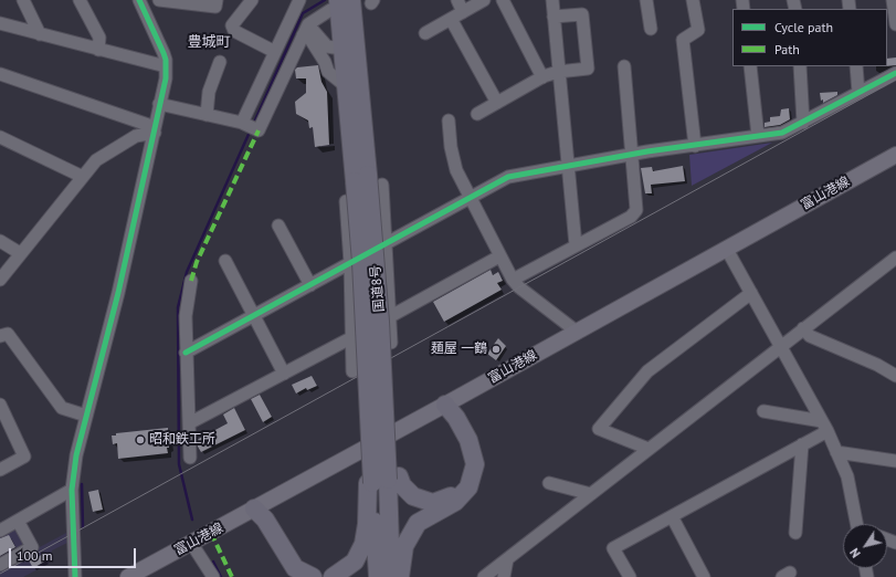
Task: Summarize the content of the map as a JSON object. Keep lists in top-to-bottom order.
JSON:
{
  "streets": {
    "highway": ["国道8号"],
    "main road": ["富山港線"]
  },
  "districts": ["豊城町"],
  "places": ["麺屋 一鶴", "昭和鉄工所"],
  "legend": ["Cycle path", "Path"],
  "scale_bar": "100 m",
  "north": "bottom left"
}
